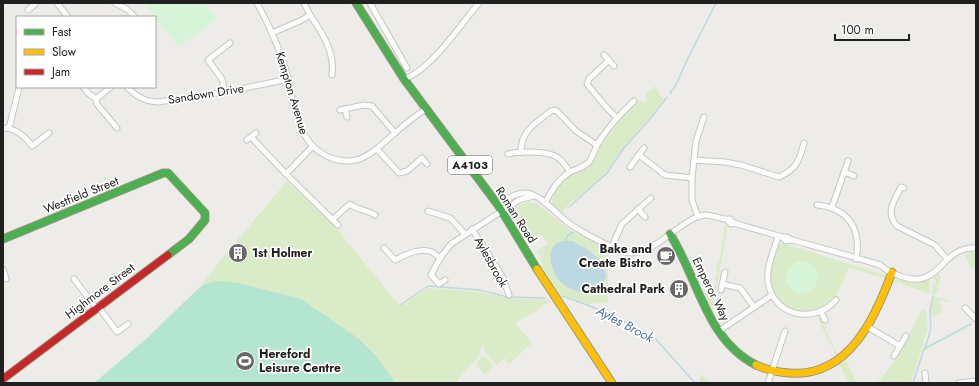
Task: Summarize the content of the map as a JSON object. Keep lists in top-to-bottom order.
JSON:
{
  "streets": {
    "street": [
      "Kempton Avenue",
      "Sandown Drive",
      "A4103",
      "Westfield Street",
      "Roman Road",
      "Aylesbrook",
      "Emperor Way",
      "Highmore Street"
    ]
  },
  "crossings": [
    ["Kempton Avenue", "Sandown Drive"],
    ["Kempton Avenue", "Roman Road"],
    ["Westfield Street", "Highmore Street"],
    ["Roman Road", "Aylesbrook"]
  ],
  "water": ["Ayles Brook"],
  "places": {
    "building": ["1st Holmer", "Cathedral Park"],
    "cafe": ["Bake and Create Bistro"],
    "sports": ["Hereford Leisure Centre"]
  },
  "legend": ["Fast", "Slow", "Jam"],
  "scale_bar": "100 m"
}
